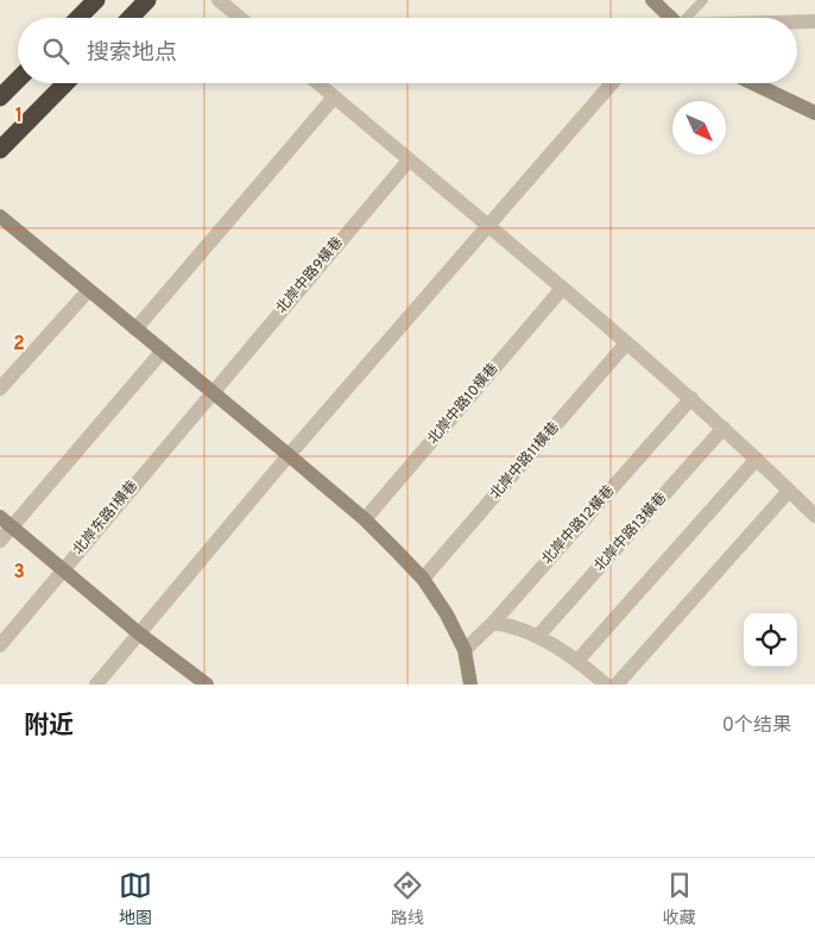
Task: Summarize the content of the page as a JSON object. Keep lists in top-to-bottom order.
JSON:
{
  "streets": {
    "street": [
      "北岸中路9橫巷",
      "北岸中路10橫巷",
      "北岸中路11橫巷",
      "北岸东路1横巷",
      "北岸中路12橫巷",
      "北岸中路13橫巷"
    ]
  },
  "crossings": [
    ["北岸中路9橫巷", "北岸东路1横巷"]
  ],
  "north": "bottom right",
  "page": {
    "search": "搜索地点",
    "heading": ["附近", "0个结果"],
    "nav": ["地图", "路线", "收藏"]
  },
  "grid": {
    "rows": ["1", "2", "3"]
  }
}
